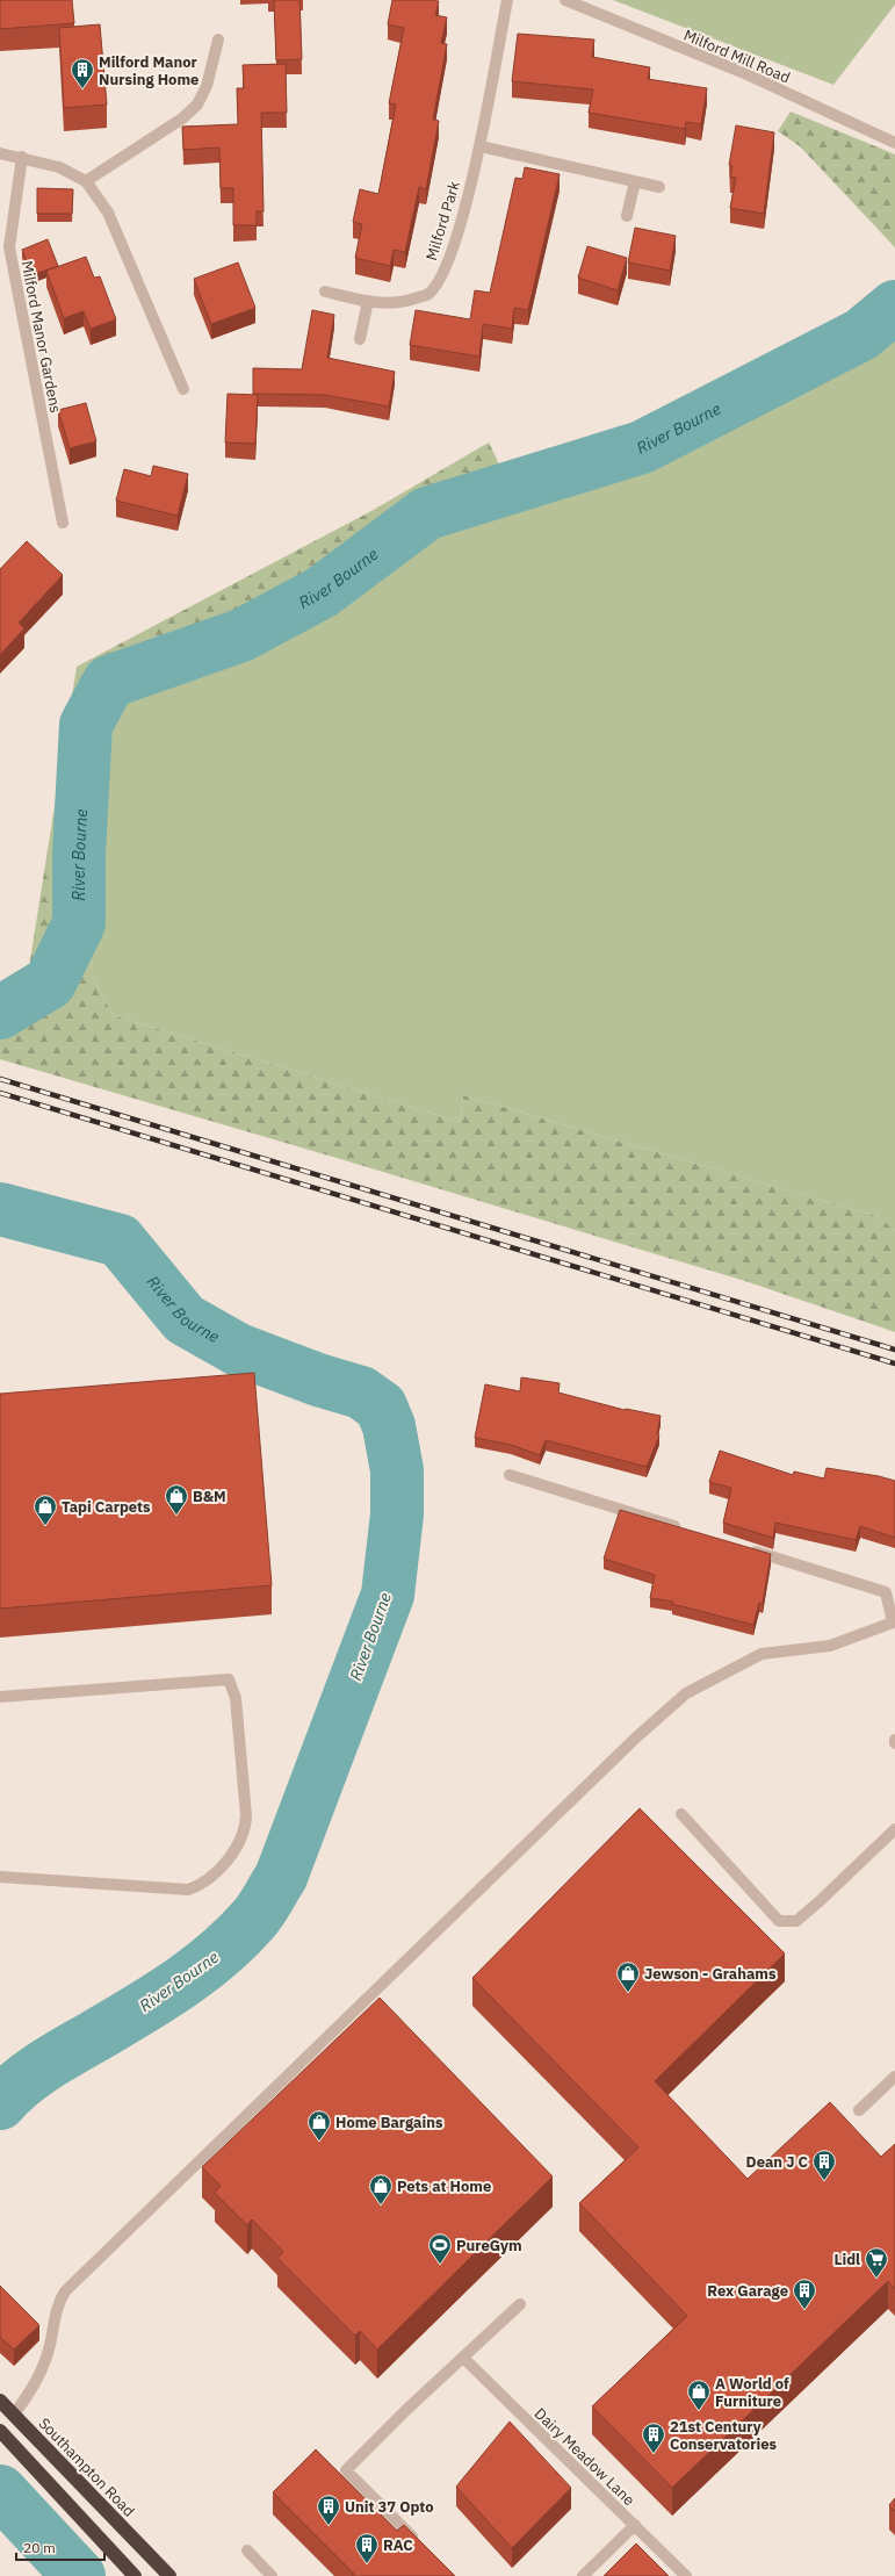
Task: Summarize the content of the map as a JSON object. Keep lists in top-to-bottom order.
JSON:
{
  "streets": {
    "highway": ["Southampton Road"],
    "street": [
      "Milford Mill Road",
      "Milford Park",
      "Milford Manor Gardens",
      "Dairy Meadow Lane"
    ]
  },
  "water": ["River Bourne"],
  "places": {
    "building": [
      "Milford Manor Nursing Home",
      "Dean J C",
      "Rex Garage",
      "21st Century Conservatories",
      "Unit 37 Opto",
      "RAC"
    ],
    "shop": [
      "B&M",
      "Tapi Carpets",
      "Jewson - Grahams",
      "Home Bargains",
      "Pets at Home",
      "A World of Furniture"
    ],
    "sports": ["PureGym"],
    "supermarket": ["Lidl"]
  },
  "scale_bar": "20 m"
}
